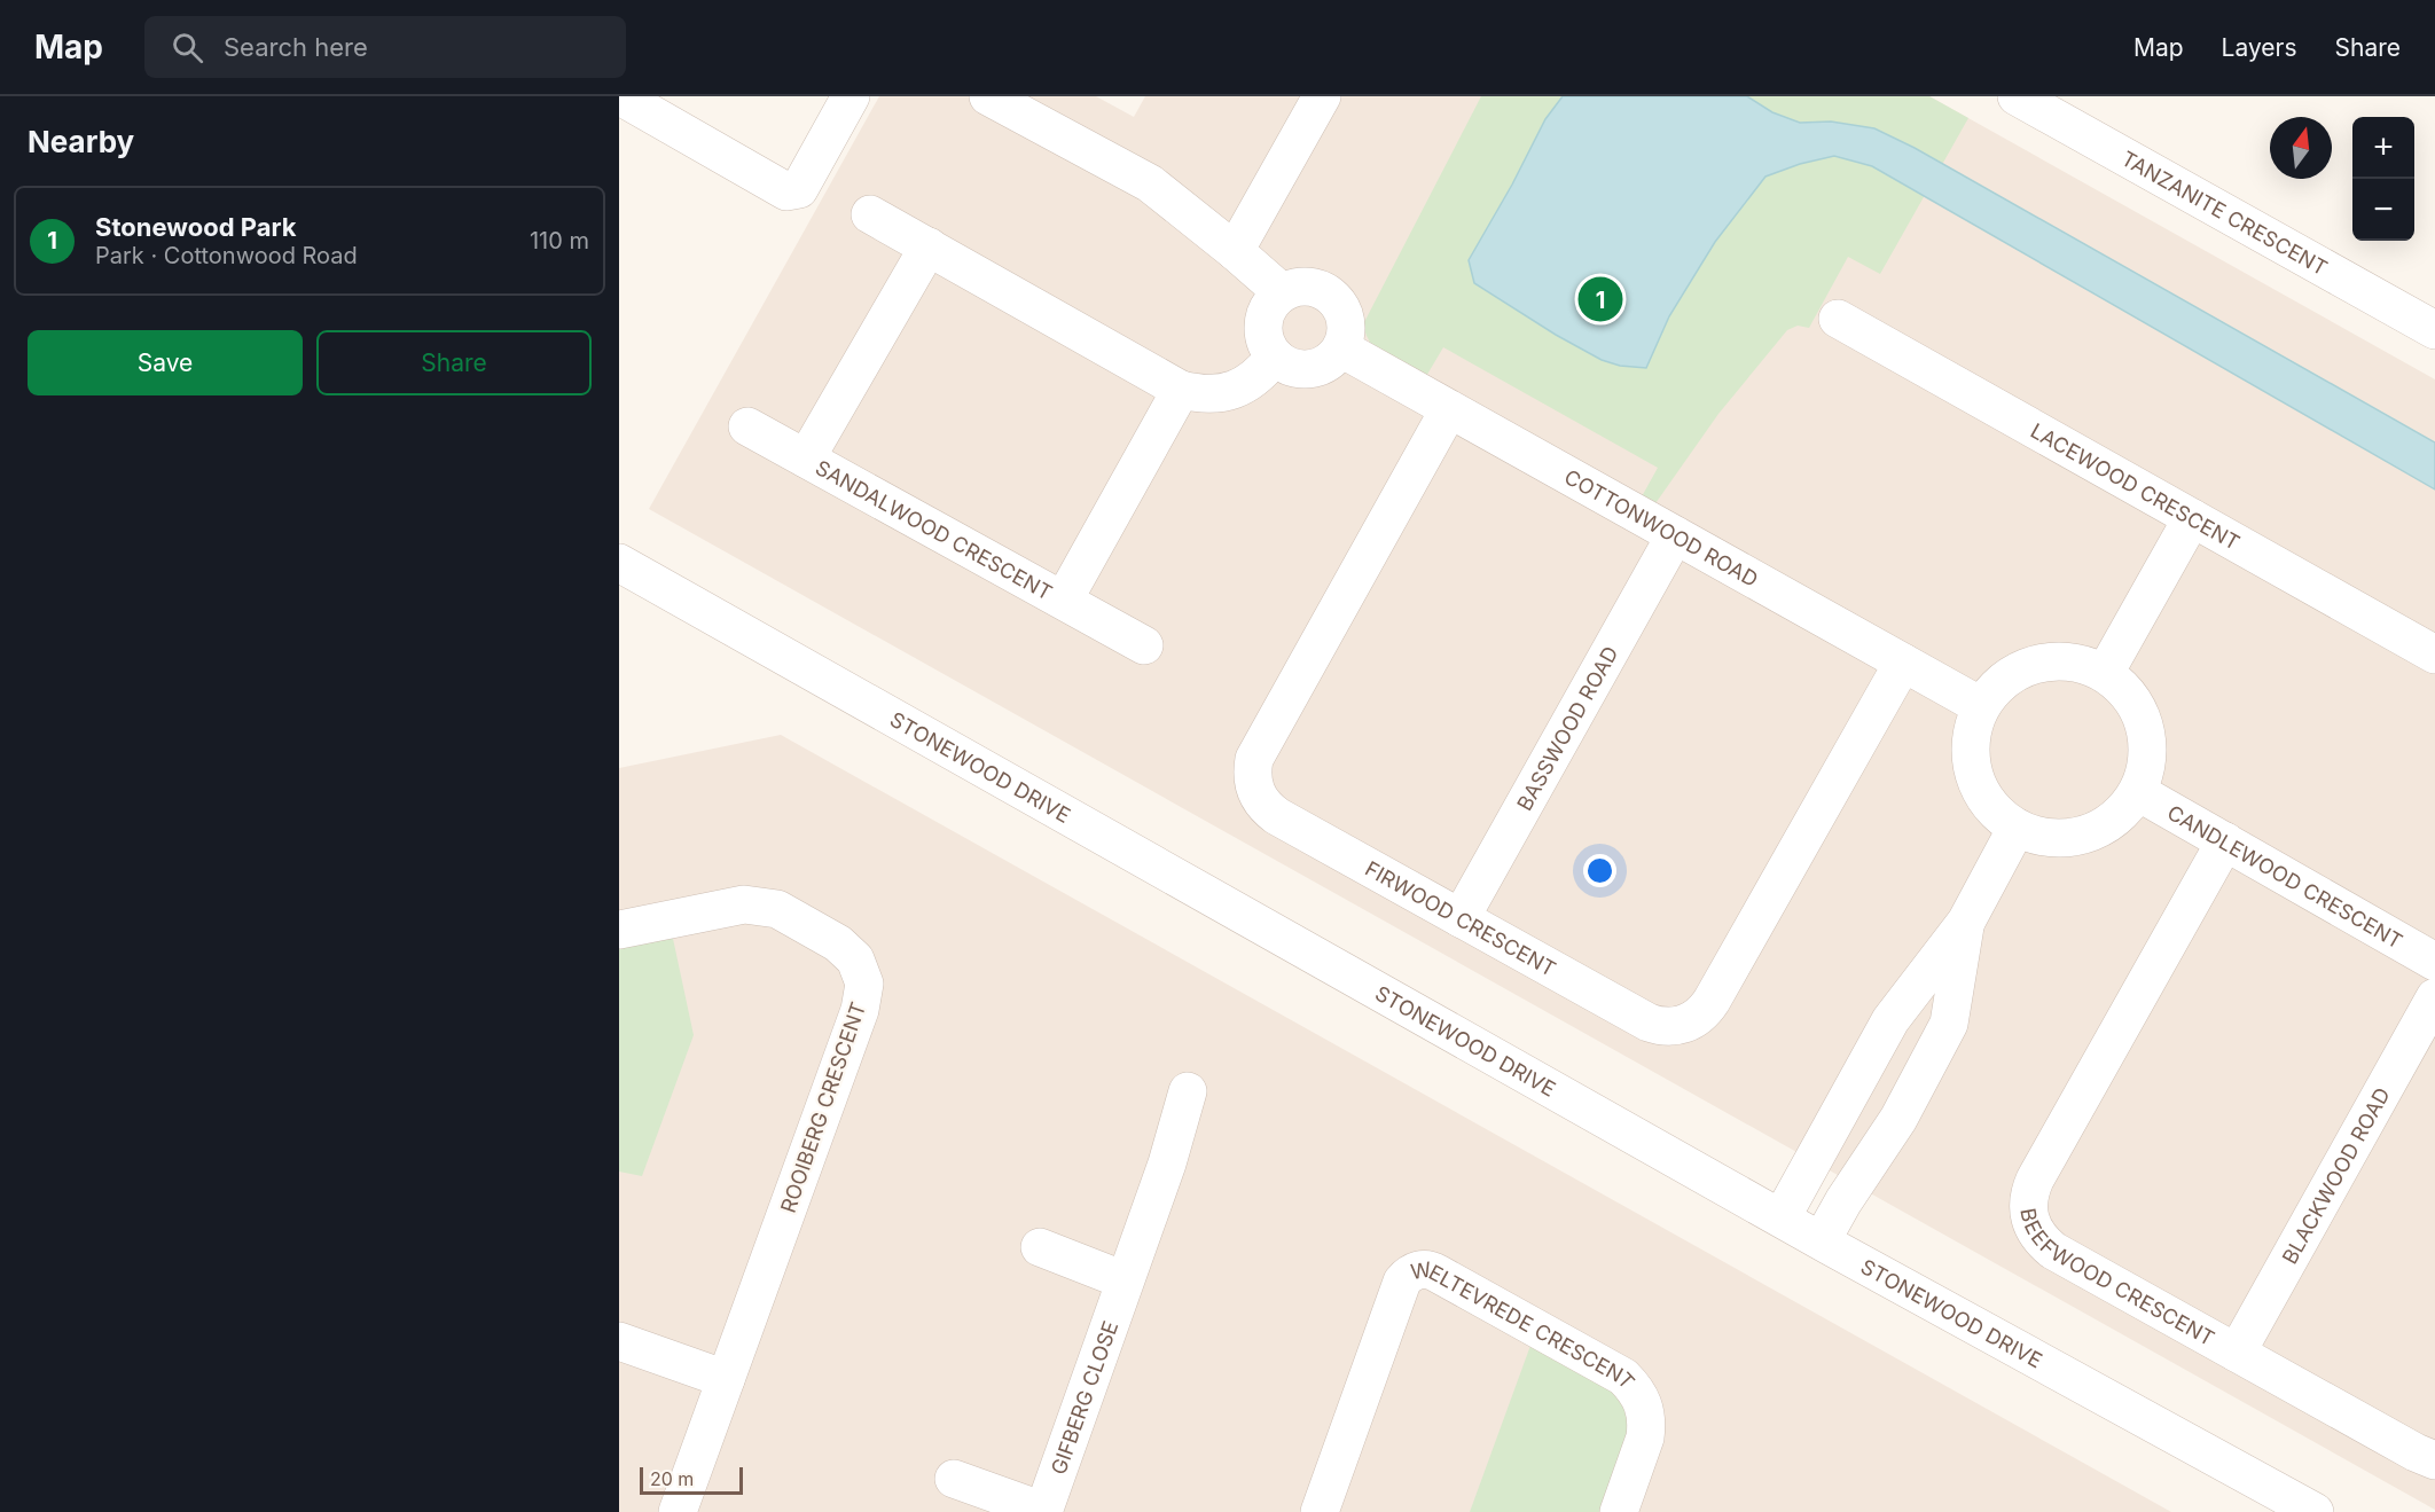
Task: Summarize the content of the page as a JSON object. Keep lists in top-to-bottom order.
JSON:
{
  "streets": {
    "street": [
      "TANZANITE CRESCENT",
      "LACEWOOD CRESCENT",
      "COTTONWOOD ROAD",
      "SANDALWOOD CRESCENT",
      "BASSWOOD ROAD",
      "STONEWOOD DRIVE",
      "CANDLEWOOD CRESCENT",
      "FIRWOOD CRESCENT",
      "ROOIBERG CRESCENT",
      "BLACKWOOD ROAD",
      "BEEFWOOD CRESCENT",
      "WELTEVREDE CRESCENT",
      "GIFBERG CLOSE"
    ]
  },
  "crossings": [
    ["COTTONWOOD ROAD", "BASSWOOD ROAD"],
    ["COTTONWOOD ROAD", "CANDLEWOOD CRESCENT"],
    ["COTTONWOOD ROAD", "FIRWOOD CRESCENT"],
    ["BASSWOOD ROAD", "FIRWOOD CRESCENT"],
    ["CANDLEWOOD CRESCENT", "BEEFWOOD CRESCENT"],
    ["BLACKWOOD ROAD", "BEEFWOOD CRESCENT"]
  ],
  "scale_bar": "20 m",
  "north": "top",
  "page": {
    "header": "Map",
    "search": "Search here",
    "nav": ["Map", "Layers", "Share"],
    "heading": "Nearby",
    "map_buttons": ["+", "−"],
    "list": [
      {
        "mark": "1",
        "name": "Stonewood Park",
        "note": "Park · Cottonwood Road",
        "value": "110 m"
      }
    ],
    "pins": "1",
    "buttons": ["Save", "Share"],
    "scale": "20 m"
  }
}
